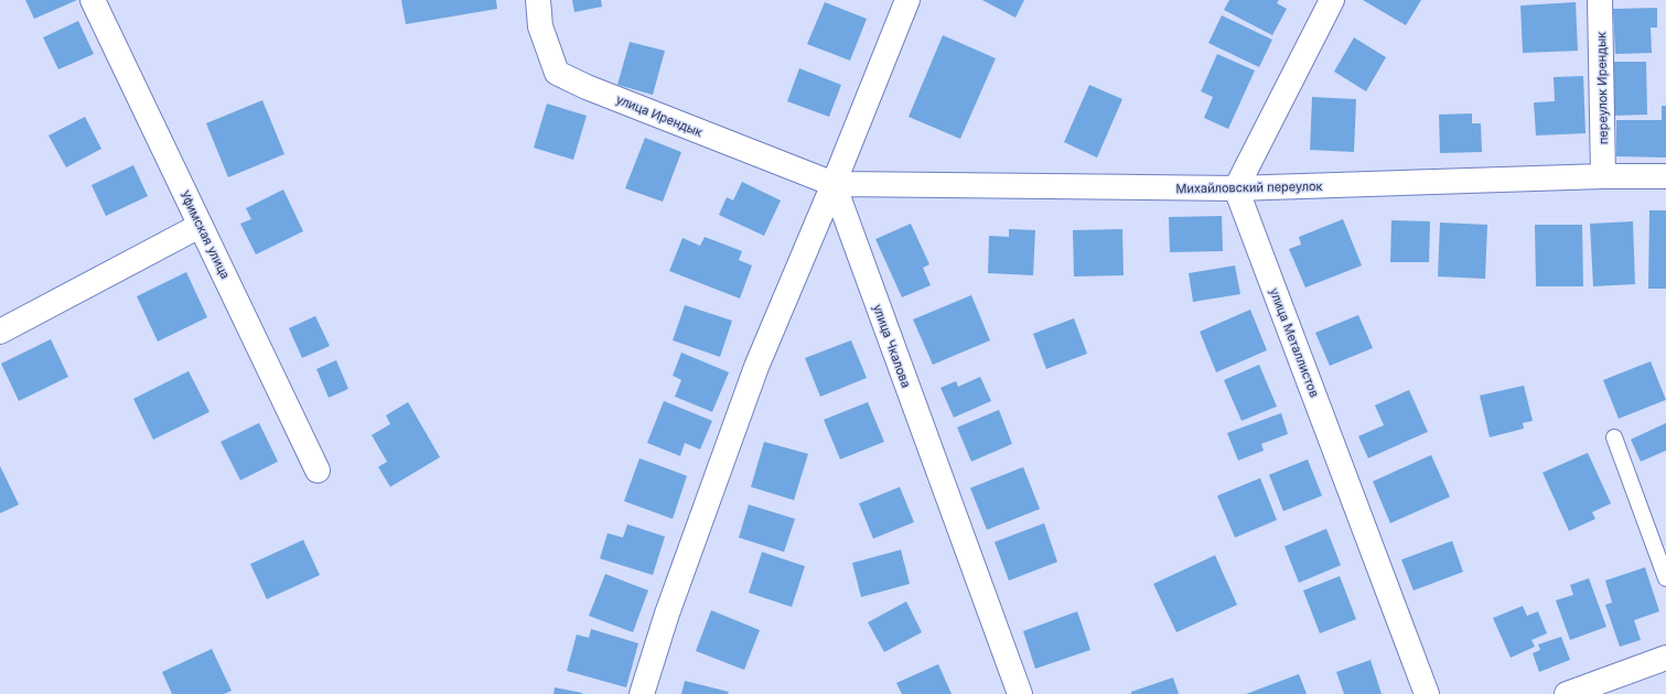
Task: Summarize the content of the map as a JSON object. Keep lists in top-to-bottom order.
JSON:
{
  "streets": {
    "street": [
      "переулок Ирендык",
      "улица Ирендык",
      "Михайловский переулок",
      "Уфимская улица",
      "улица Металлистов",
      "улица Чкалова"
    ]
  },
  "crossings": [
    ["переулок Ирендык", "Михайловский переулок"],
    ["улица Ирендык", "Михайловский переулок"],
    ["улица Ирендык", "улица Чкалова"],
    ["Михайловский переулок", "улица Металлистов"],
    ["Михайловский переулок", "улица Чкалова"]
  ]
}
